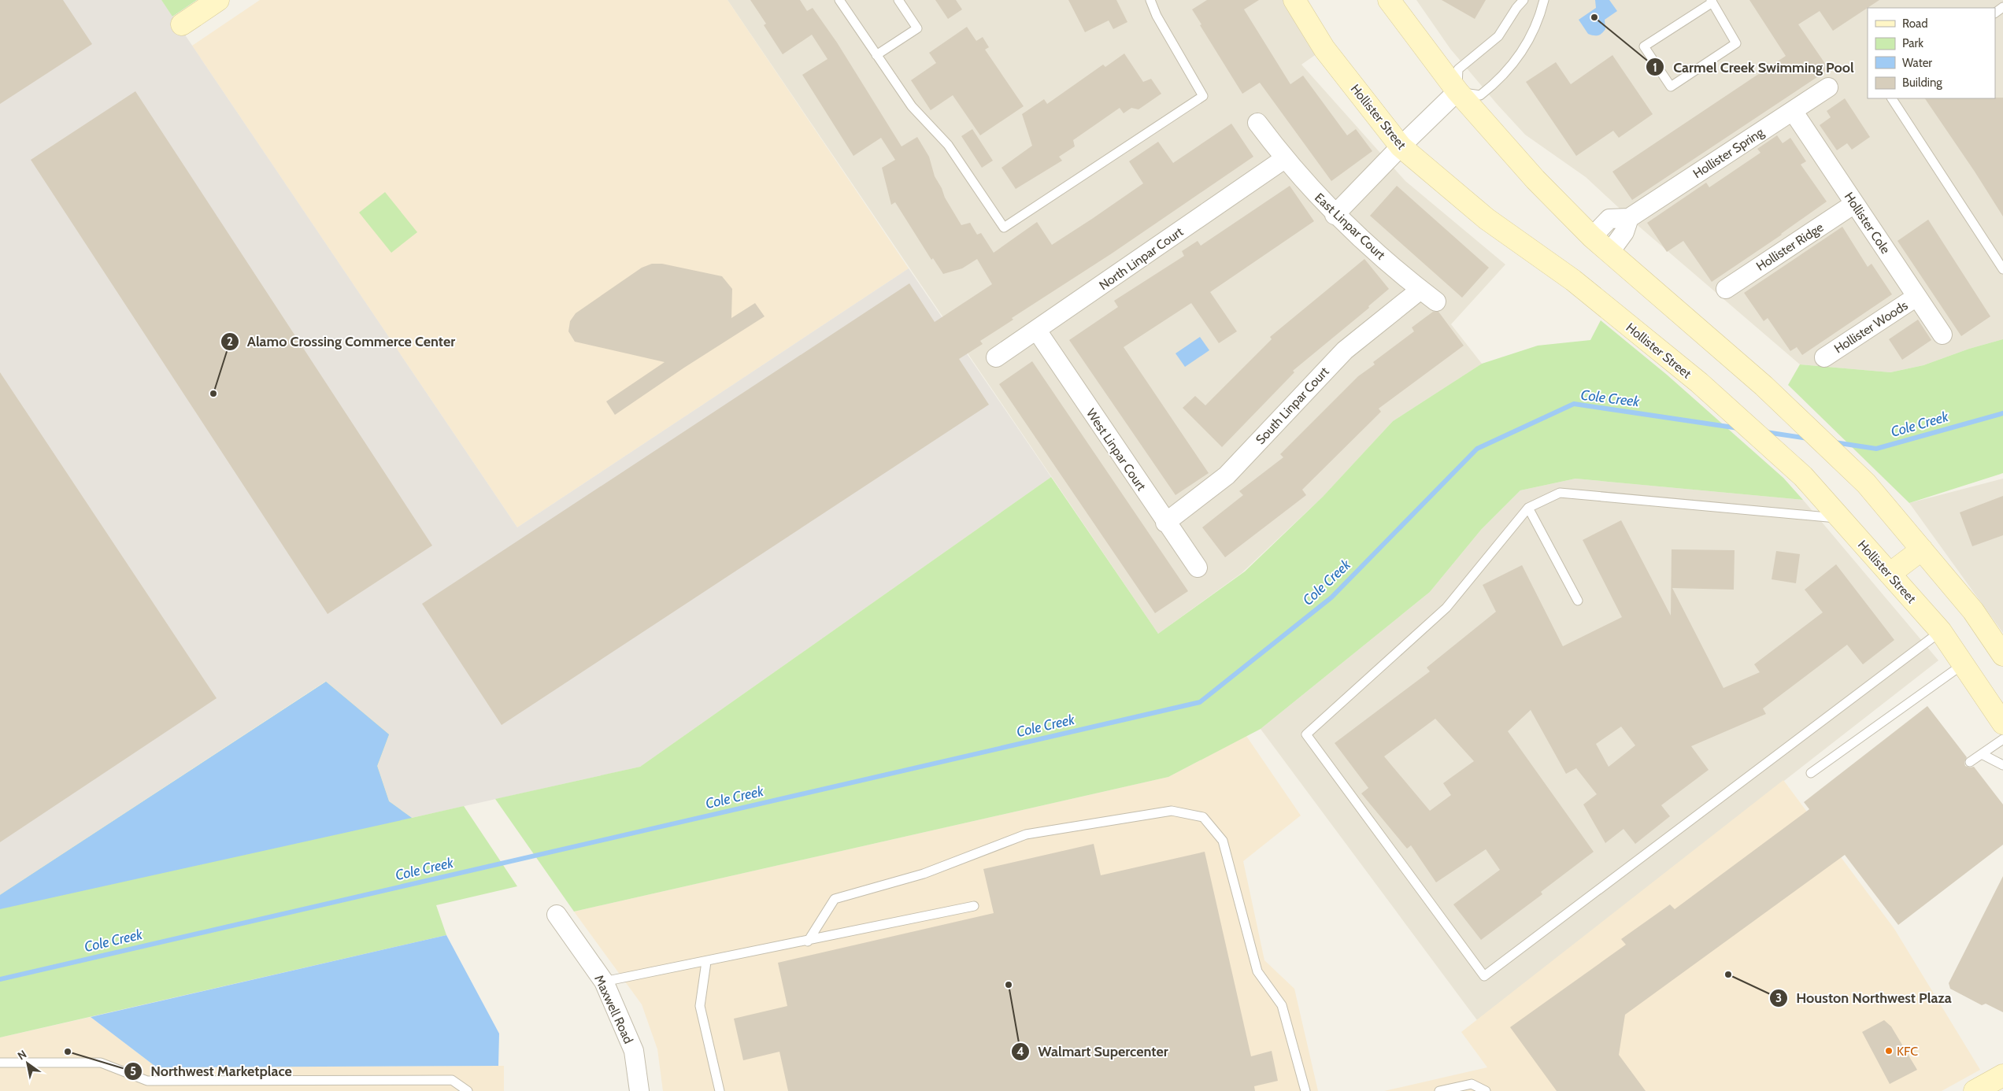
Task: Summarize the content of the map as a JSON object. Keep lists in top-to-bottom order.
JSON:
{
  "streets": {
    "main road": ["Hollister Street"],
    "street": [
      "Hollister Spring",
      "Hollister Cole",
      "East Linpar Court",
      "Hollister Ridge",
      "North Linpar Court",
      "Hollister Woods",
      "South Linpar Court",
      "West Linpar Court",
      "Maxwell Road"
    ]
  },
  "crossings": [
    ["Hollister Spring", "Hollister Cole"],
    ["Hollister Cole", "Hollister Ridge"],
    ["Hollister Cole", "Hollister Woods"],
    ["East Linpar Court", "North Linpar Court"],
    ["East Linpar Court", "South Linpar Court"],
    ["North Linpar Court", "West Linpar Court"],
    ["South Linpar Court", "West Linpar Court"]
  ],
  "water": ["Cole Creek"],
  "places": [
    "Carmel Creek Swimming Pool",
    "Alamo Crossing Commerce Center",
    "Houston Northwest Plaza",
    "Walmart Supercenter",
    "KFC",
    "Northwest Marketplace"
  ],
  "legend": [
    "Road",
    "Park",
    "Water",
    "Building"
  ],
  "north": "top left"
}
